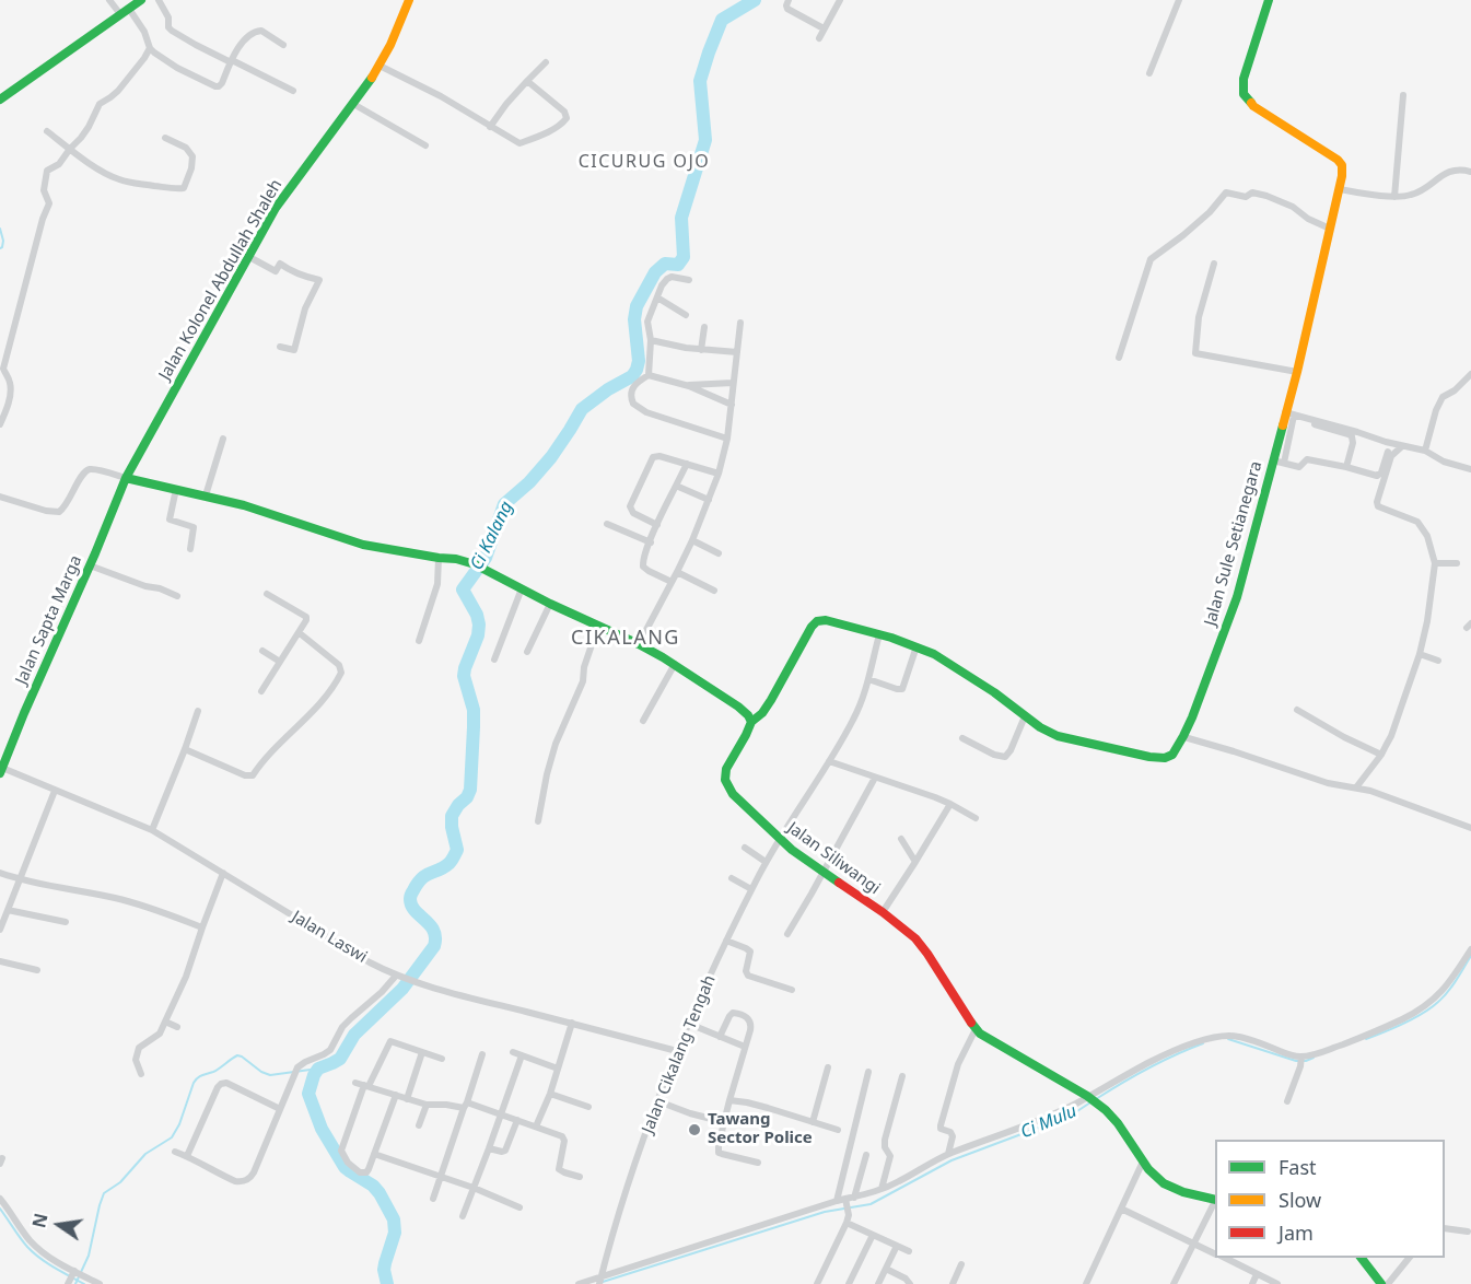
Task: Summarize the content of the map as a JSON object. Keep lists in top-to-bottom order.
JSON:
{
  "streets": {
    "street": [
      "Jalan Kolonel Abdullah Shaleh",
      "Jalan Sule Setianegara",
      "Jalan Sapta Marga",
      "Jalan Siliwangi",
      "Jalan Laswi",
      "Jalan Cikalang Tengah"
    ]
  },
  "crossings": [
    ["Jalan Kolonel Abdullah Shaleh", "Jalan Sapta Marga"],
    ["Jalan Sule Setianegara", "Jalan Siliwangi"],
    ["Jalan Sule Setianegara", "Jalan Cikalang Tengah"],
    ["Jalan Sapta Marga", "Jalan Laswi"],
    ["Jalan Siliwangi", "Jalan Cikalang Tengah"],
    ["Jalan Laswi", "Jalan Cikalang Tengah"]
  ],
  "districts": ["CICURUG OJO", "CIKALANG"],
  "water": ["Ci Kalang", "Ci Mulu"],
  "places": ["Tawang Sector Police"],
  "legend": ["Fast", "Slow", "Jam"],
  "north": "left"
}
